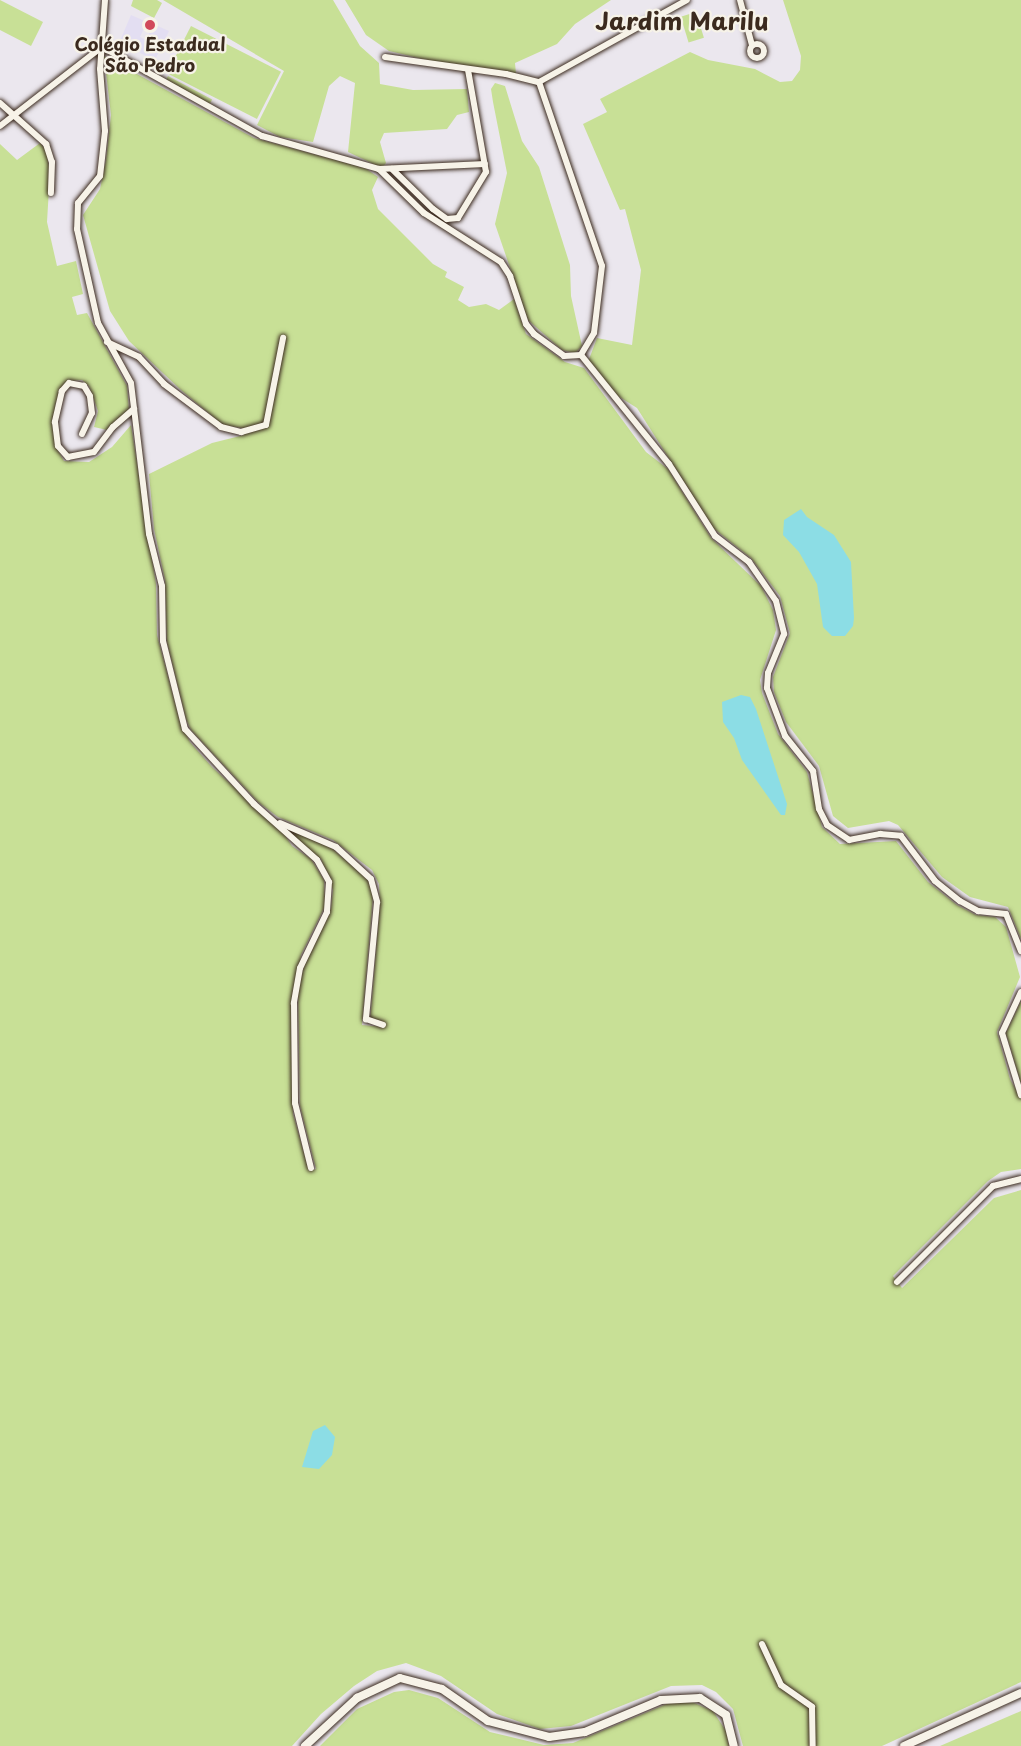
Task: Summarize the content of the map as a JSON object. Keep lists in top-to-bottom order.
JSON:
{
  "districts": ["Jardim Marilu"],
  "places": ["Colégio Estadual São Pedro"]
}
